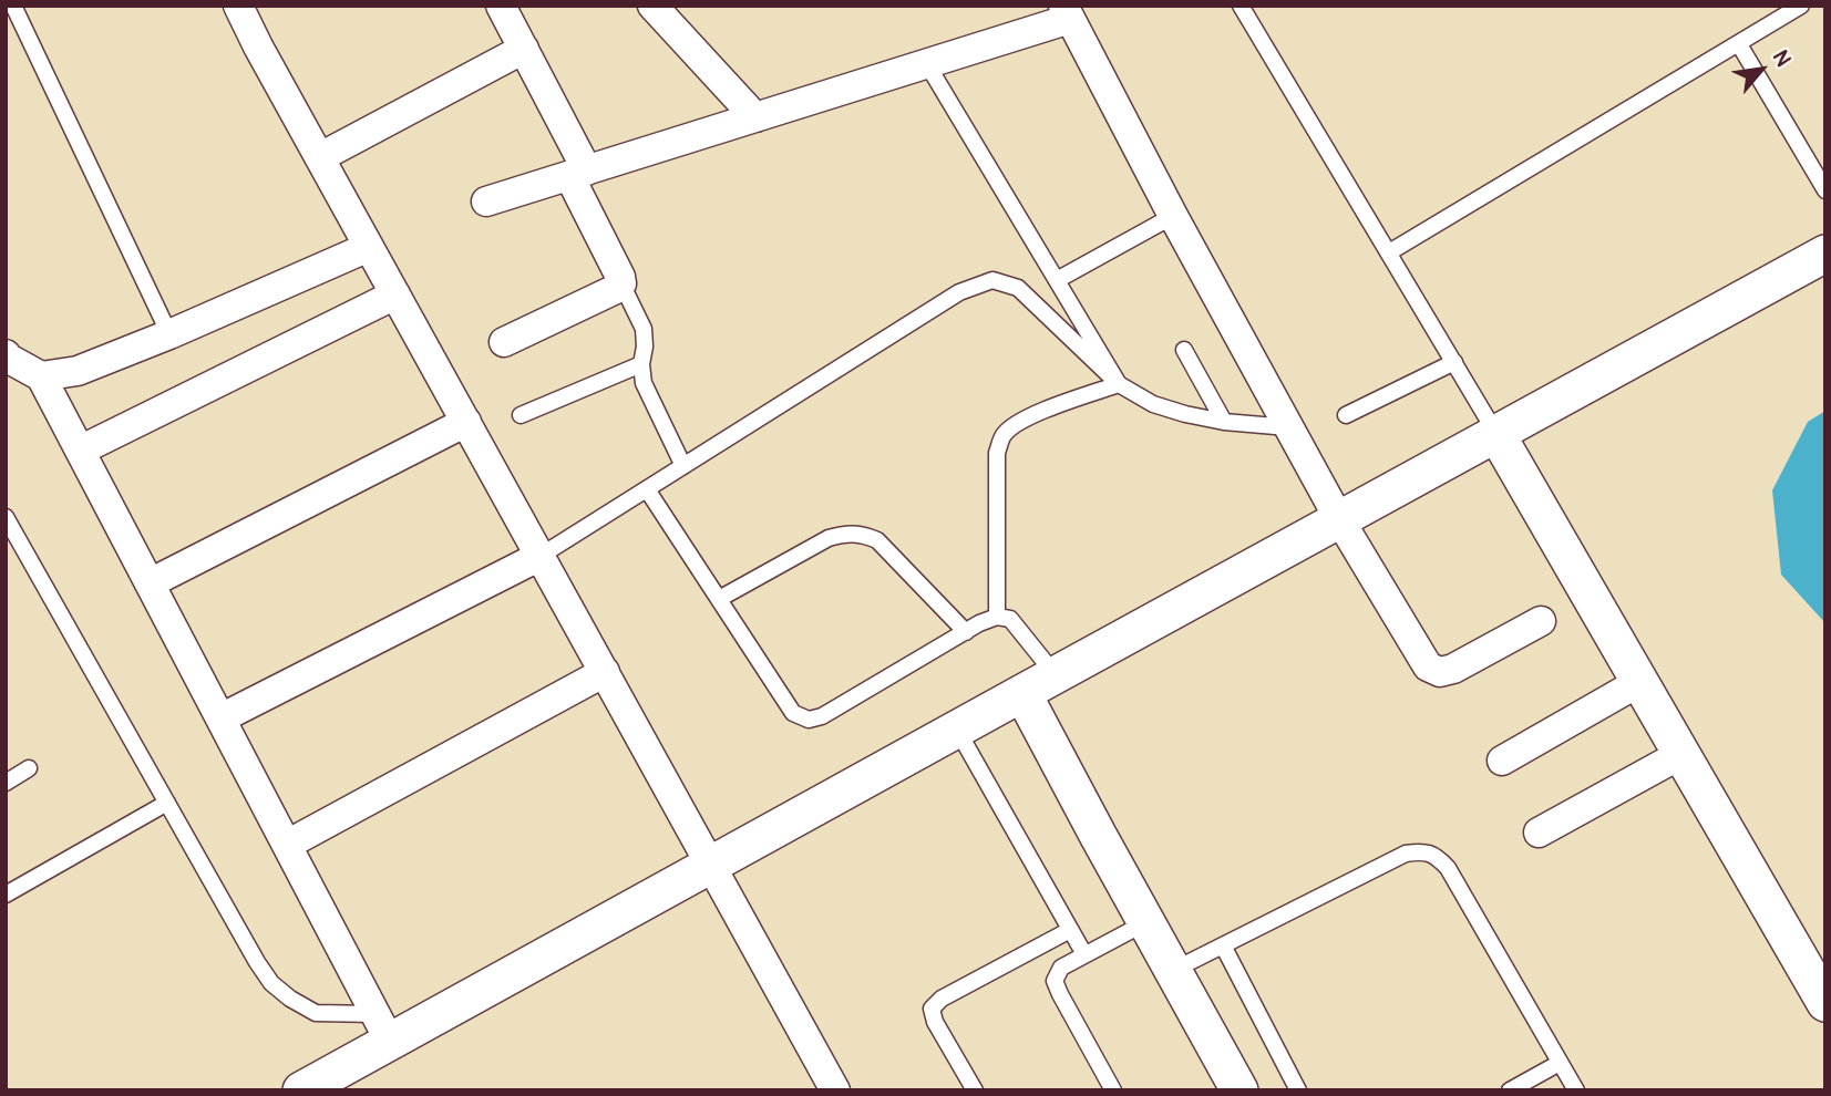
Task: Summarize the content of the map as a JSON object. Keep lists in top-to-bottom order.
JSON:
{
  "north": "top right"
}
